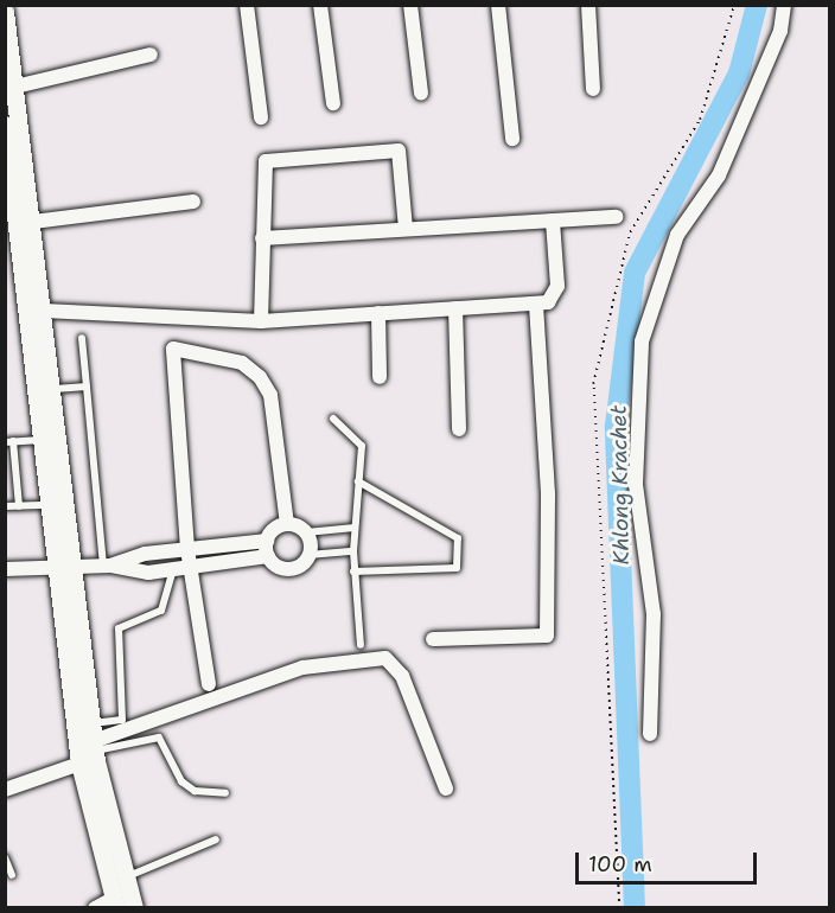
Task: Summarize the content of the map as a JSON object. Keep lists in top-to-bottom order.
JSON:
{
  "water": ["Khlong Krachet"],
  "scale_bar": "100 m"
}
